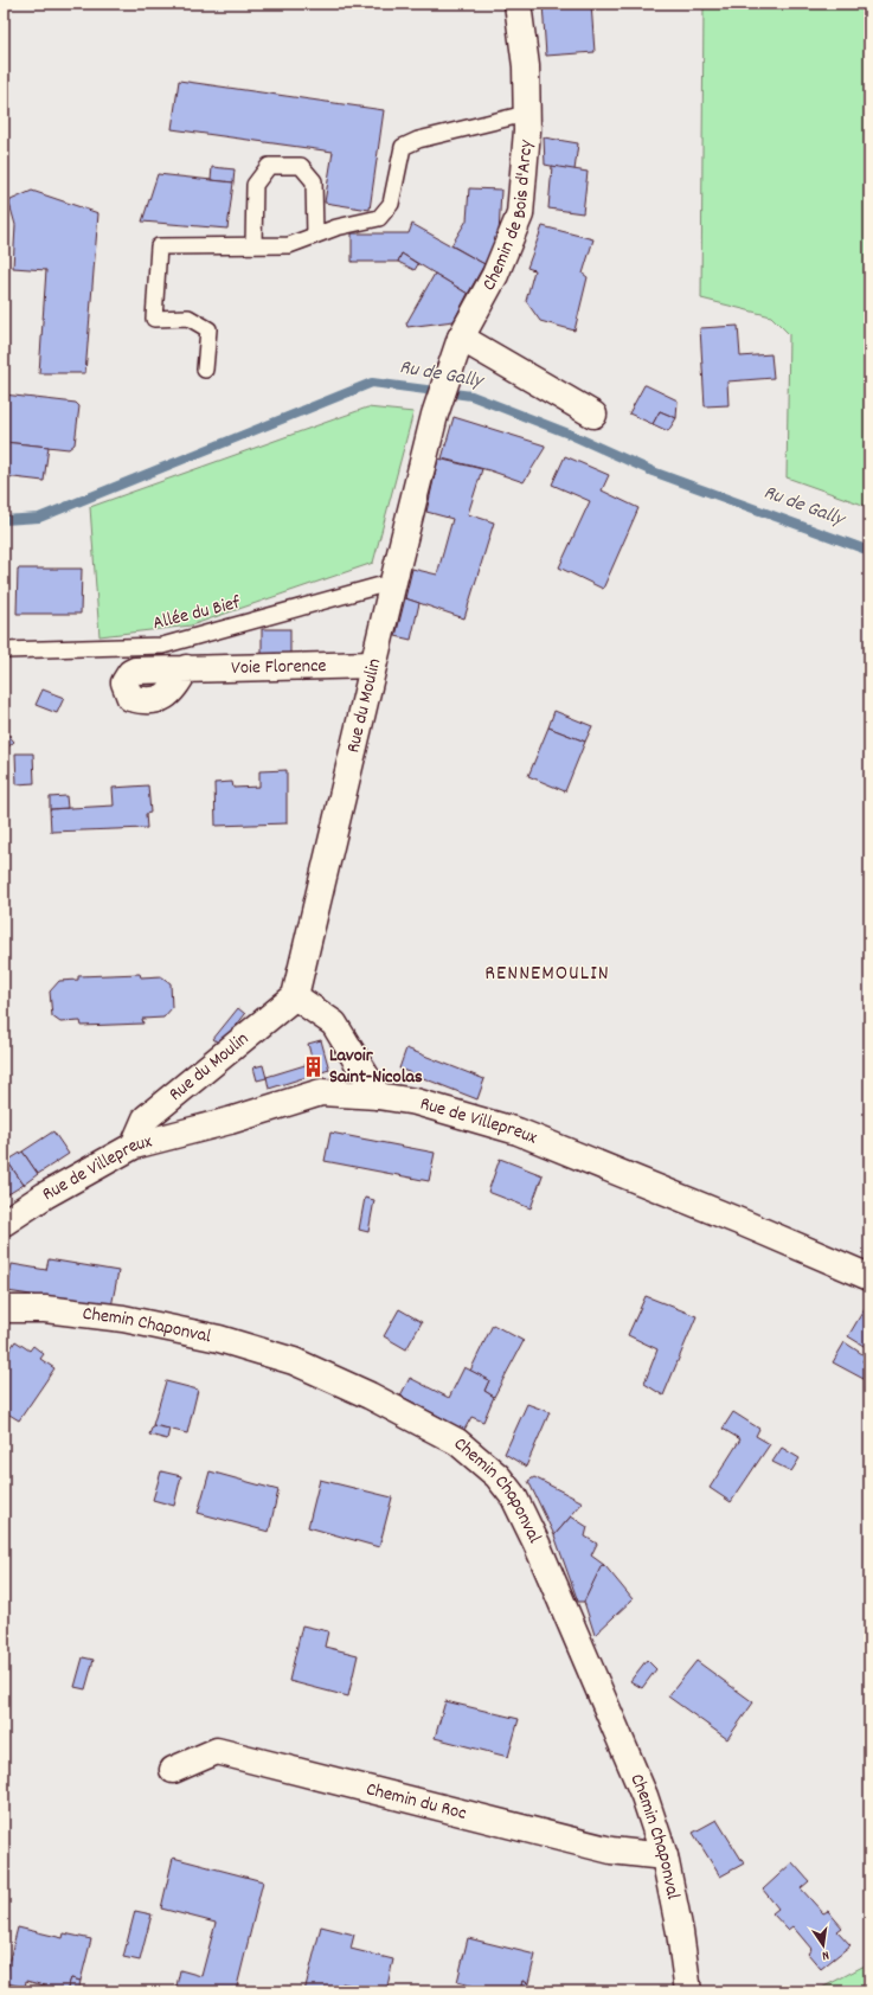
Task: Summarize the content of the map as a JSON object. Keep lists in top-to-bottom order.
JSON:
{
  "streets": {
    "street": [
      "Chemin de Bois d'Arcy",
      "Voie Florence",
      "Rue du Moulin",
      "Rue de Villepreux",
      "Chemin Chaponval",
      "Chemin du Roc"
    ],
    "lane": ["Allée du Bief"]
  },
  "crossings": [
    ["Chemin de Bois d'Arcy", "Rue du Moulin"],
    ["Allée du Bief", "Rue du Moulin"],
    ["Voie Florence", "Rue du Moulin"],
    ["Rue du Moulin", "Rue de Villepreux"],
    ["Chemin Chaponval", "Chemin du Roc"]
  ],
  "districts": ["RENNEMOULIN"],
  "water": ["Ru de Gally"],
  "places": {
    "building": ["Lavoir Saint-Nicolas"]
  },
  "north": "bottom"
}
